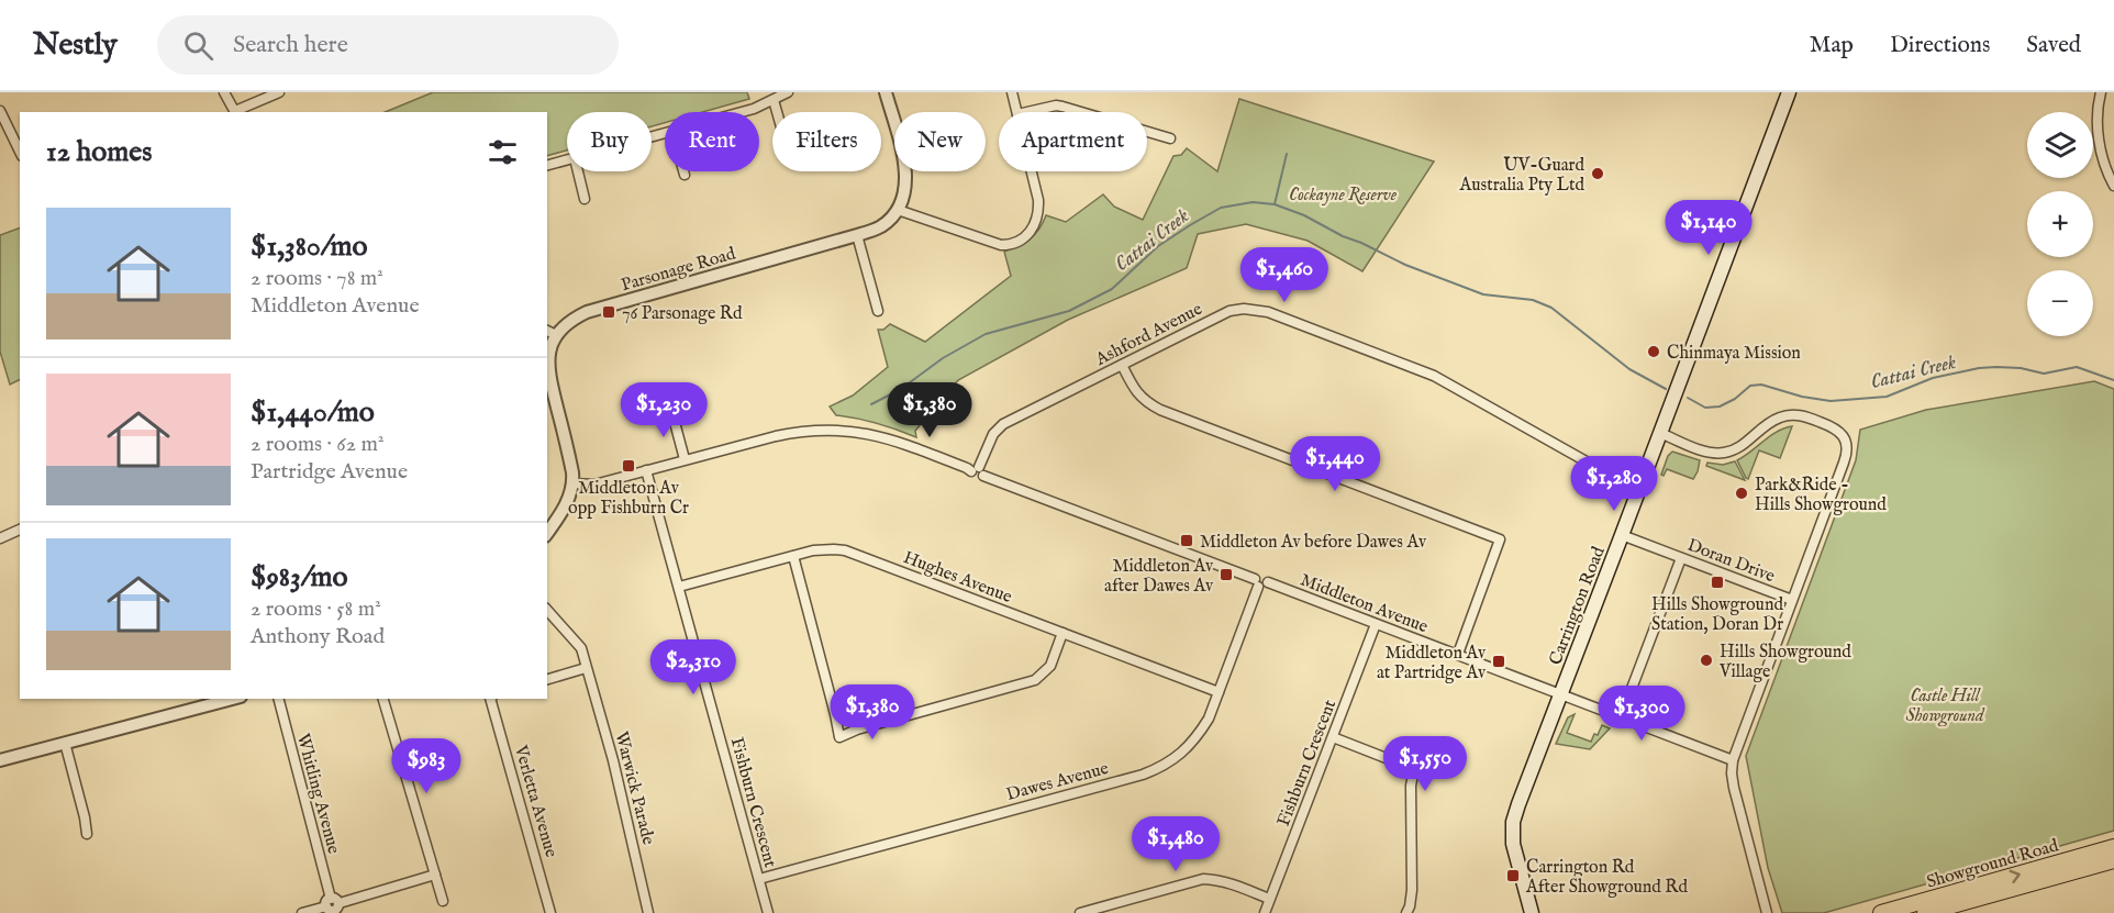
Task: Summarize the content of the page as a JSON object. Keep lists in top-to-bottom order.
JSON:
{
  "streets": {
    "main road": ["Carrington Road", "Showground Road"],
    "street": [
      "Parsonage Road",
      "Ashford Avenue",
      "Doran Drive",
      "Hughes Avenue",
      "Middleton Avenue",
      "Fishburn Crescent",
      "Dawes Avenue",
      "Warwick Parade",
      "Whitling Avenue",
      "Verletta Avenue"
    ]
  },
  "crossings": [
    ["Parsonage Road", "Middleton Avenue"],
    ["Ashford Avenue", "Middleton Avenue"],
    ["Ashford Avenue", "Carrington Road"],
    ["Doran Drive", "Carrington Road"],
    ["Hughes Avenue", "Fishburn Crescent"],
    ["Hughes Avenue", "Dawes Avenue"],
    ["Middleton Avenue", "Carrington Road"],
    ["Middleton Avenue", "Fishburn Crescent"],
    ["Middleton Avenue", "Dawes Avenue"],
    ["Fishburn Crescent", "Dawes Avenue"]
  ],
  "water": ["Cattai Creek"],
  "parks": ["Cockayne Reserve", "Castle Hill Showground"],
  "places": {
    "other": [
      "UV-Guard Australia Pty Ltd",
      "Chinmaya Mission",
      "Park&Ride - Hills Showground",
      "Hills Showground Village"
    ],
    "transit": [
      "76 Parsonage Rd",
      "Middleton Av opp Fishburn Cr",
      "Middleton Av before Dawes Av",
      "Middleton Av after Dawes Av",
      "Hills Showground Station, Doran Dr",
      "Middleton Av at Partridge Av",
      "Carrington Rd After Showground Rd"
    ]
  },
  "page": {
    "header": "Nestly",
    "search": "Search here",
    "nav": ["Map", "Directions", "Saved"],
    "map_buttons": ["+", "−"],
    "chip": [
      "Buy",
      "Rent",
      "Filters",
      "New",
      "Apartment"
    ],
    "heading": "12 homes",
    "list": [
      {
        "name": "$1,380/mo",
        "note": "2 rooms · 78 m² · Middleton Avenue"
      },
      {
        "name": "$1,440/mo",
        "note": "2 rooms · 62 m² · Partridge Avenue"
      },
      {
        "name": "$983/mo",
        "note": "2 rooms · 58 m² · Anthony Road"
      }
    ],
    "price": [
      "$1,140",
      "$1,460",
      "$1,230",
      "$1,380",
      "$1,440",
      "$1,280",
      "$2,310",
      "$1,380",
      "$1,300",
      "$1,550",
      "$983",
      "$1,480"
    ]
  }
}
